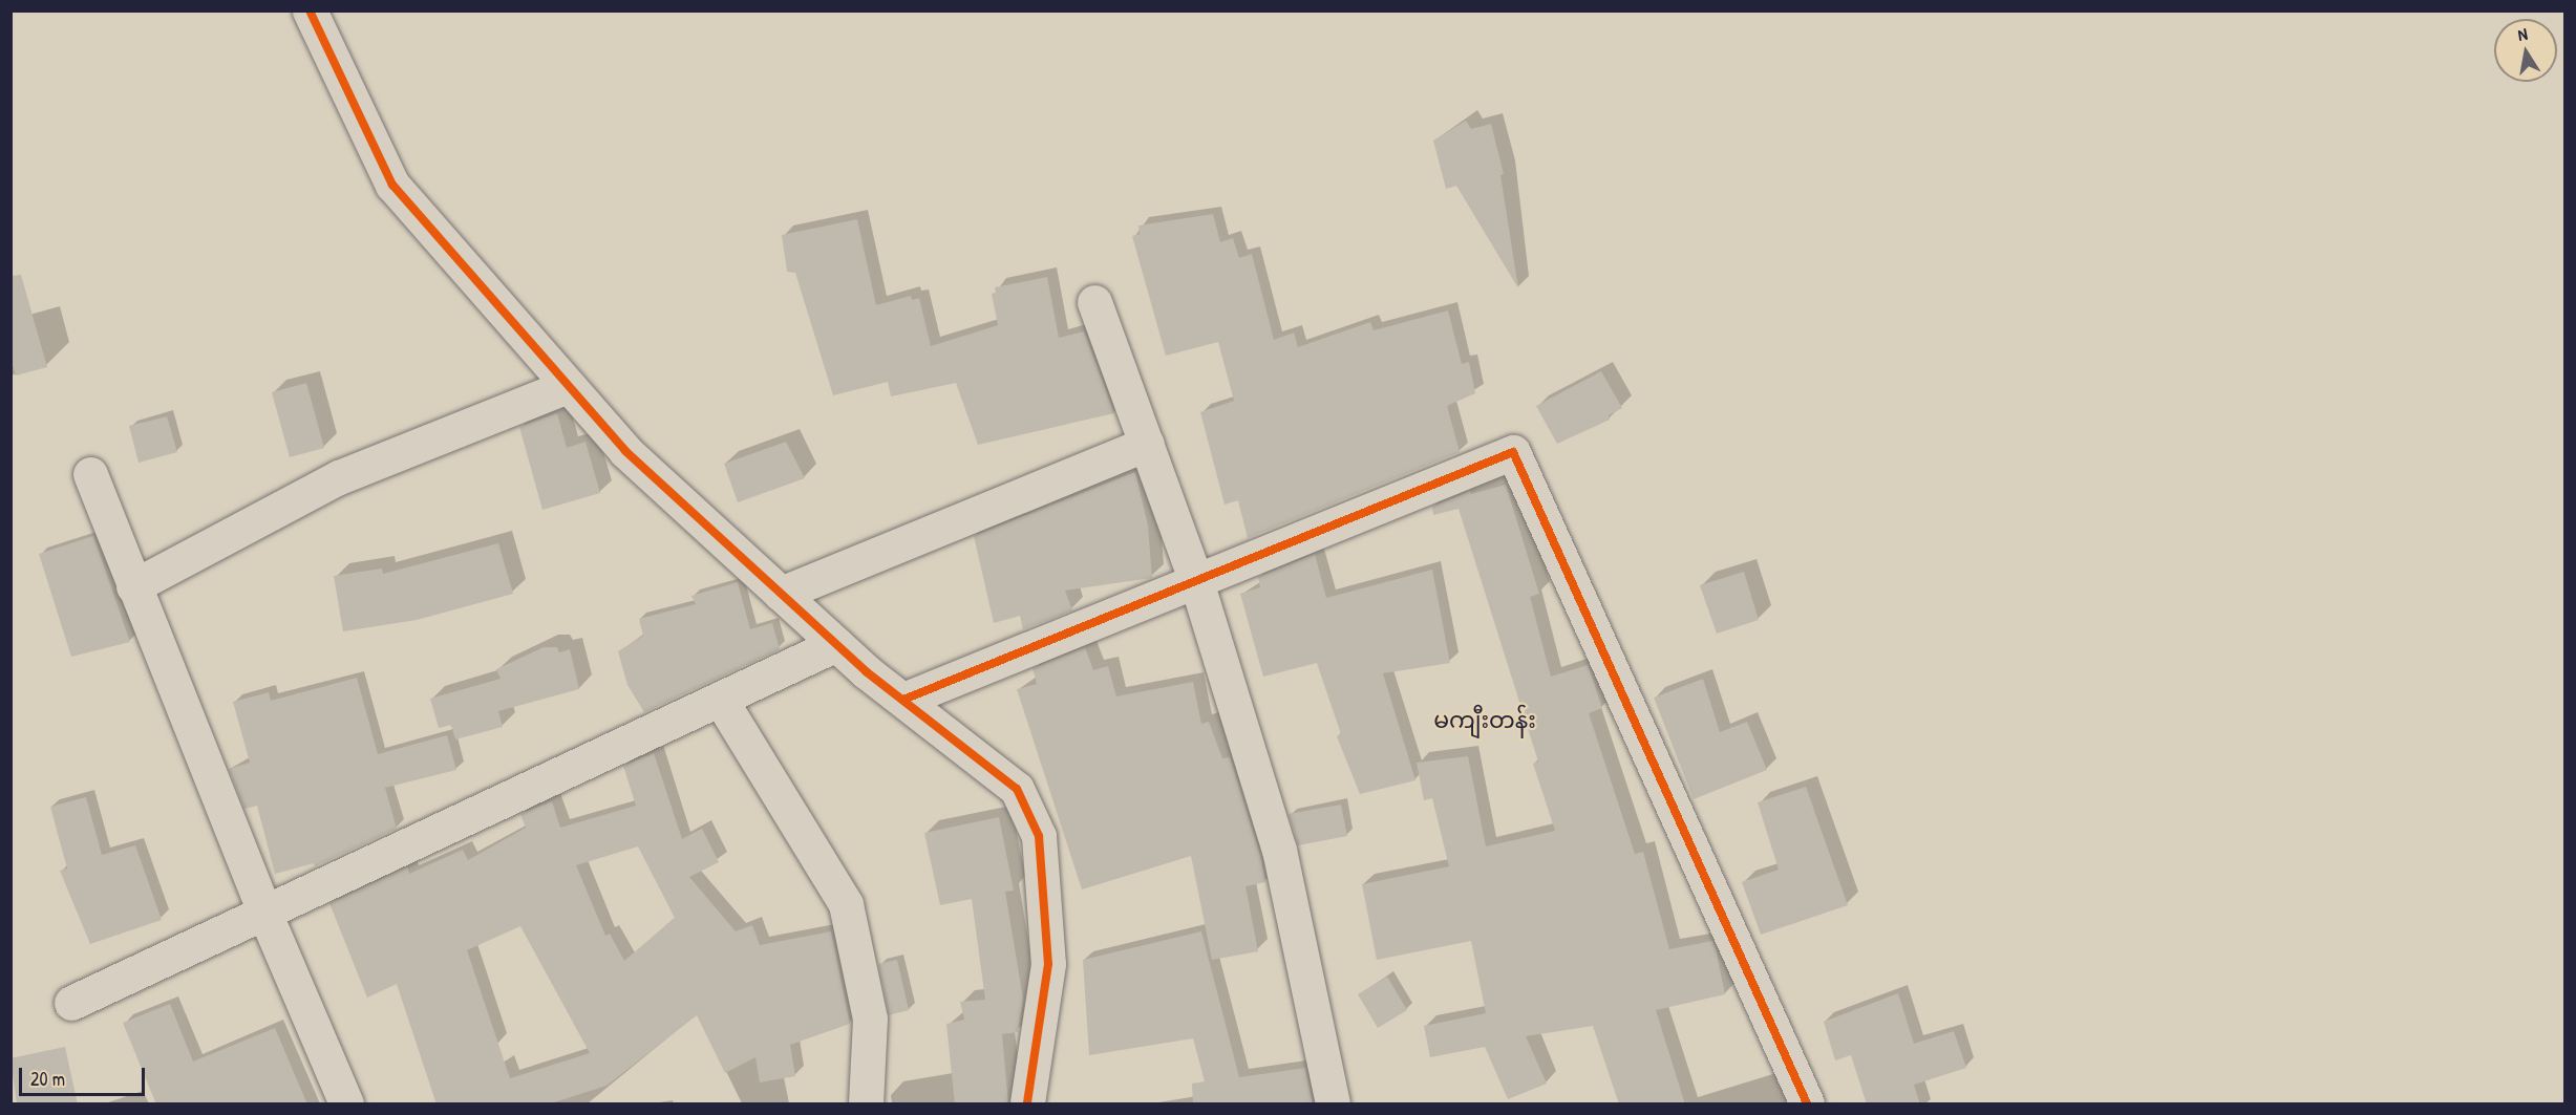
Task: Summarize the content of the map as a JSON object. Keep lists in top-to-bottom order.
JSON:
{
  "districts": ["မကျီးတန်း"],
  "scale_bar": "20 m",
  "north": "top"
}
